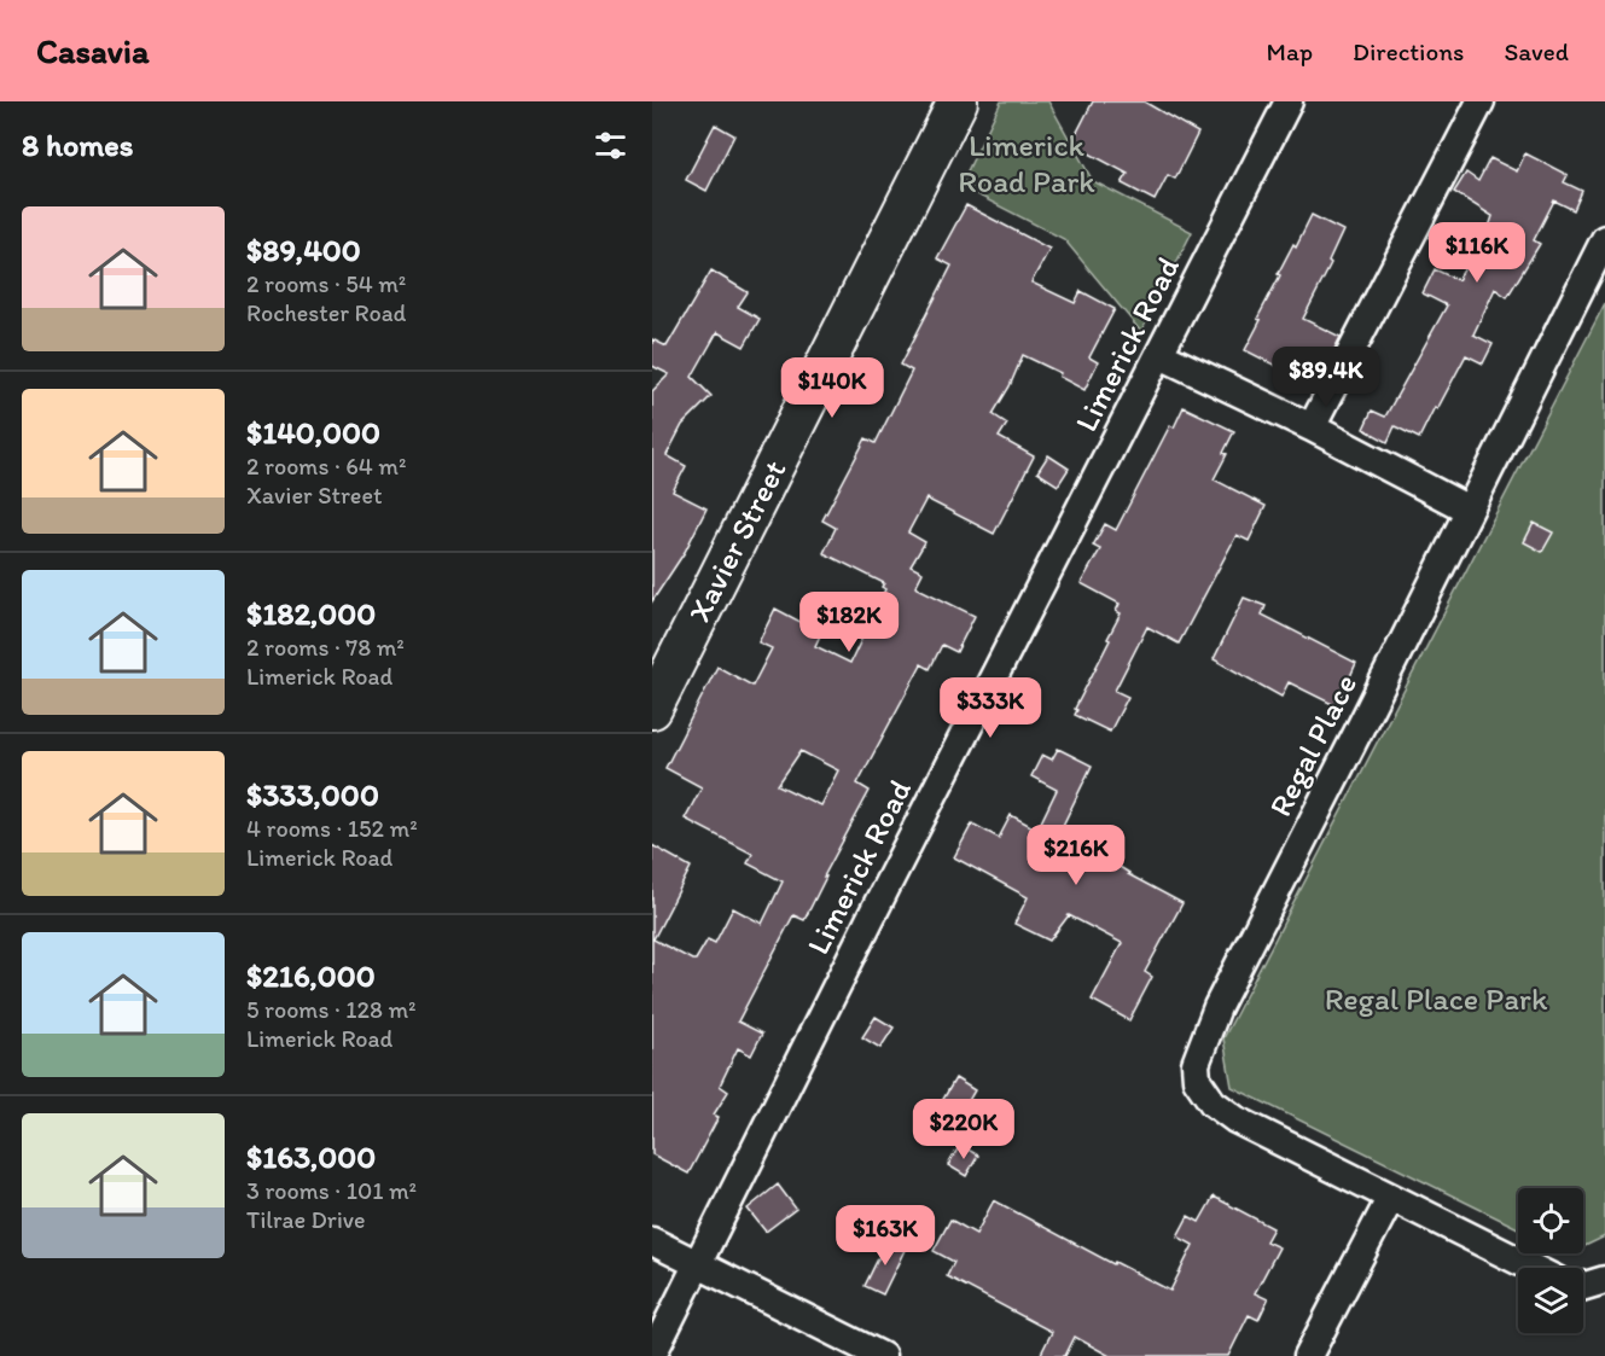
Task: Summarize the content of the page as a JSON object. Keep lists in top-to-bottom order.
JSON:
{
  "streets": {
    "main road": ["Xavier Street"],
    "street": ["Limerick Road", "Regal Place"]
  },
  "parks": ["Limerick Road Park", "Regal Place Park"],
  "page": {
    "header": "Casavia",
    "nav": ["Map", "Directions", "Saved"],
    "heading": "8 homes",
    "list": [
      {
        "name": "$89,400",
        "note": "2 rooms · 54 m² · Rochester Road"
      },
      {
        "name": "$140,000",
        "note": "2 rooms · 64 m² · Xavier Street"
      },
      {
        "name": "$182,000",
        "note": "2 rooms · 78 m² · Limerick Road"
      },
      {
        "name": "$333,000",
        "note": "4 rooms · 152 m² · Limerick Road"
      },
      {
        "name": "$216,000",
        "note": "5 rooms · 128 m² · Limerick Road"
      },
      {
        "name": "$163,000",
        "note": "3 rooms · 101 m² · Tilrae Drive"
      }
    ],
    "price": [
      "$116K",
      "$89.4K",
      "$140K",
      "$182K",
      "$333K",
      "$216K",
      "$220K",
      "$163K"
    ]
  }
}
